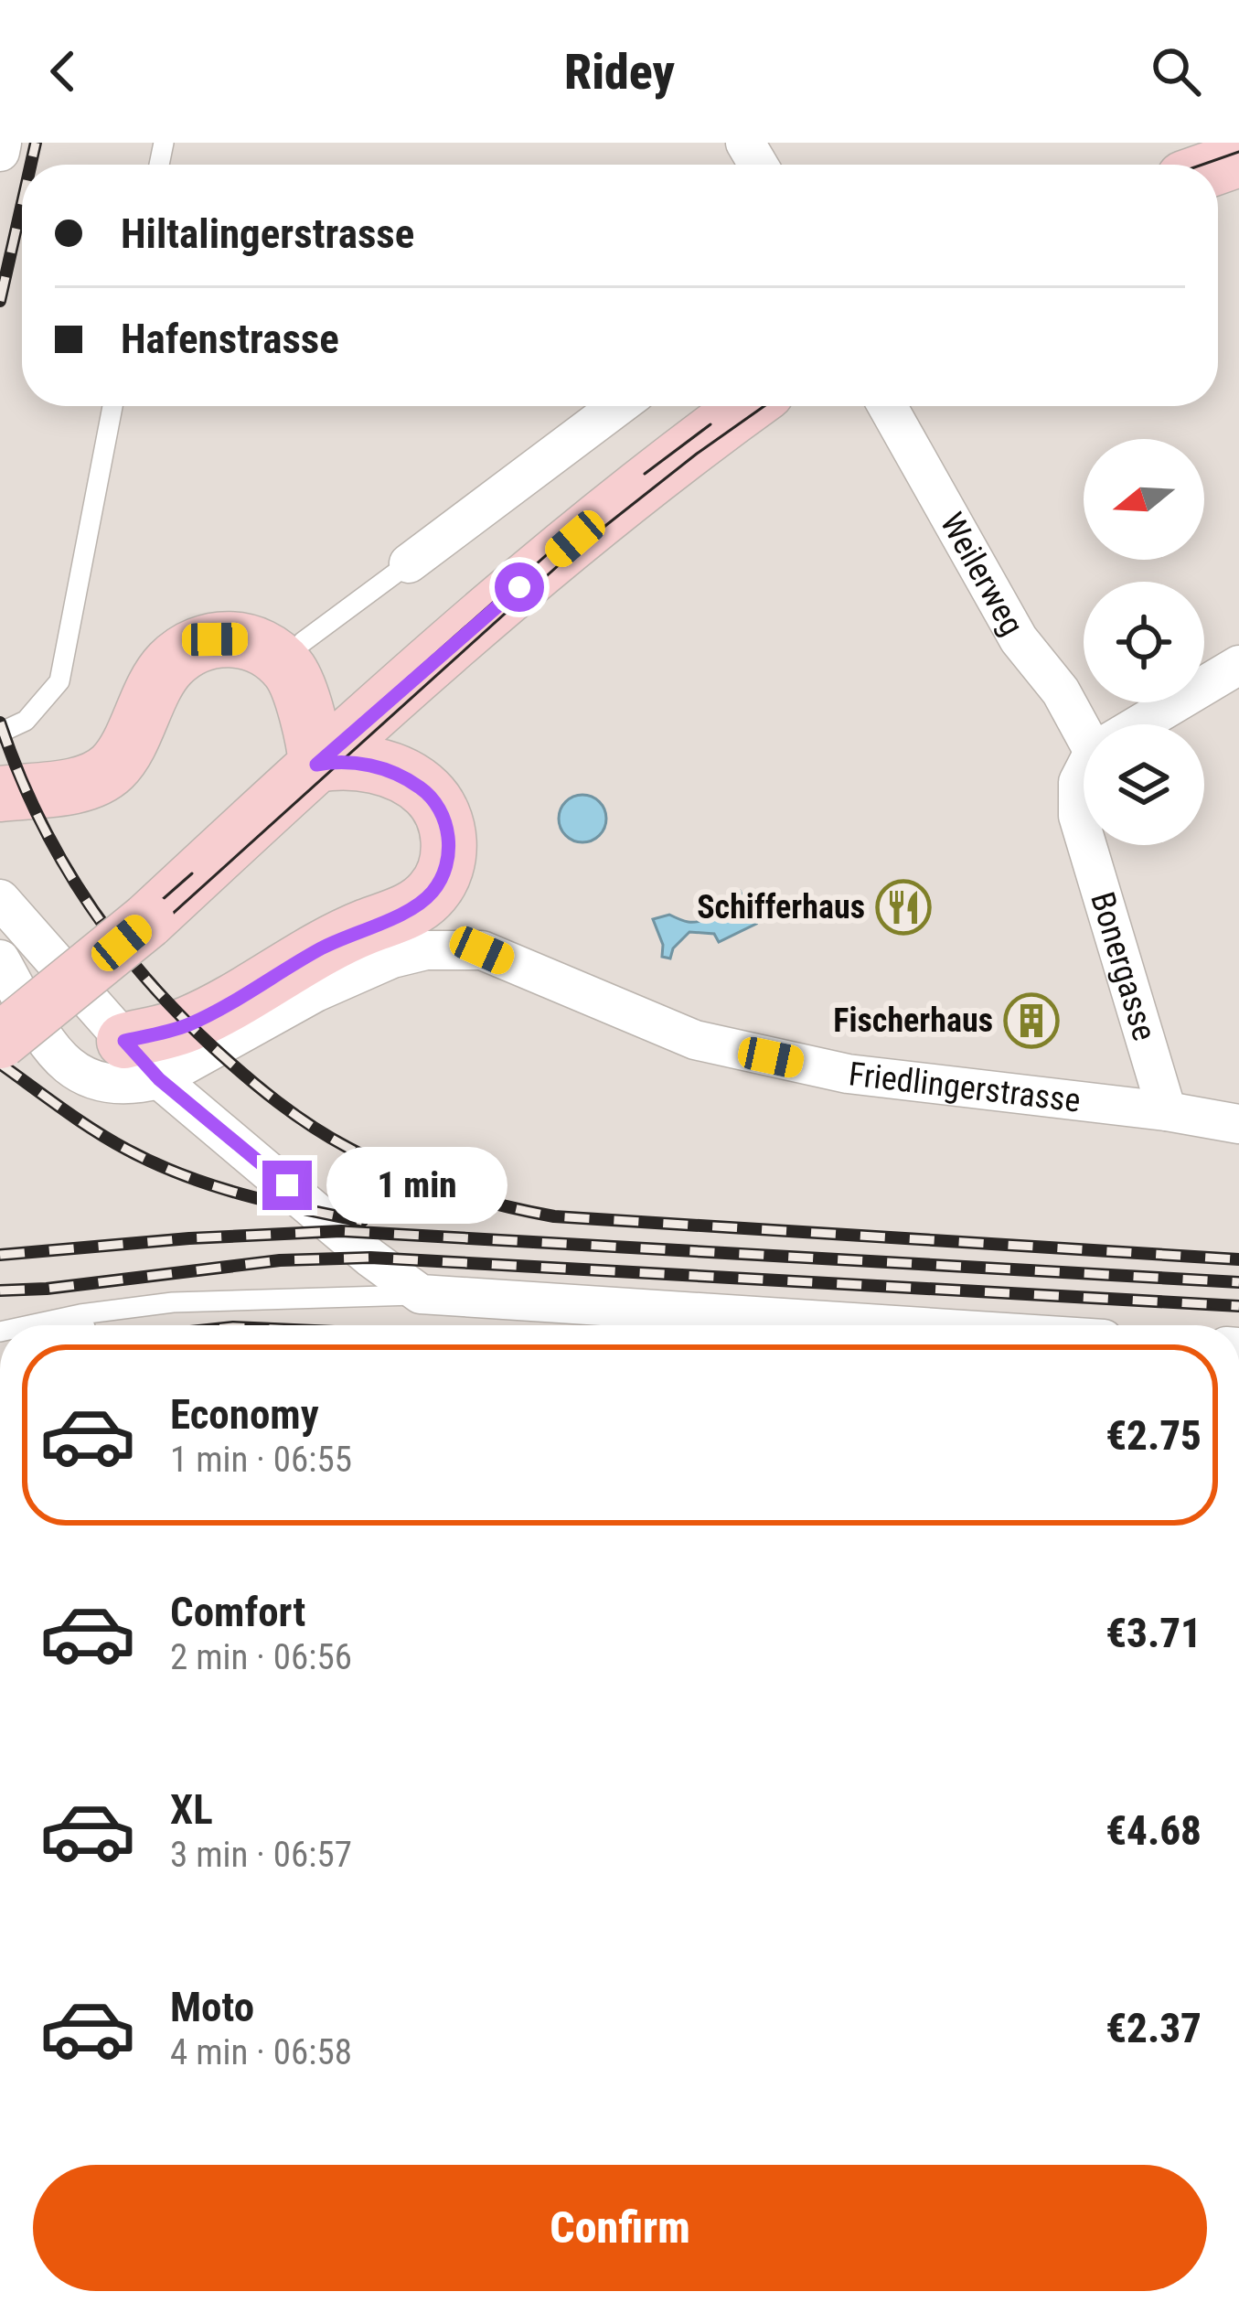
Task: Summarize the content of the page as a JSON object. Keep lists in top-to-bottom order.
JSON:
{
  "streets": {
    "street": ["Weilerweg", "Bonergasse", "Friedlingerstrasse"]
  },
  "crossings": [
    ["Bonergasse", "Friedlingerstrasse"]
  ],
  "places": {
    "restaurant": ["Schifferhaus"],
    "building": ["Fischerhaus"]
  },
  "north": "left",
  "page": {
    "header": "Ridey",
    "banner": ["Hiltalingerstrasse", "Hafenstrasse"],
    "bubble": "1 min",
    "list": [
      {
        "name": "Economy",
        "note": "1 min · 06:55",
        "value": "€2.75"
      },
      {
        "name": "Comfort",
        "note": "2 min · 06:56",
        "value": "€3.71"
      },
      {
        "name": "XL",
        "note": "3 min · 06:57",
        "value": "€4.68"
      },
      {
        "name": "Moto",
        "note": "4 min · 06:58",
        "value": "€2.37"
      }
    ],
    "buttons": "Confirm"
  }
}
